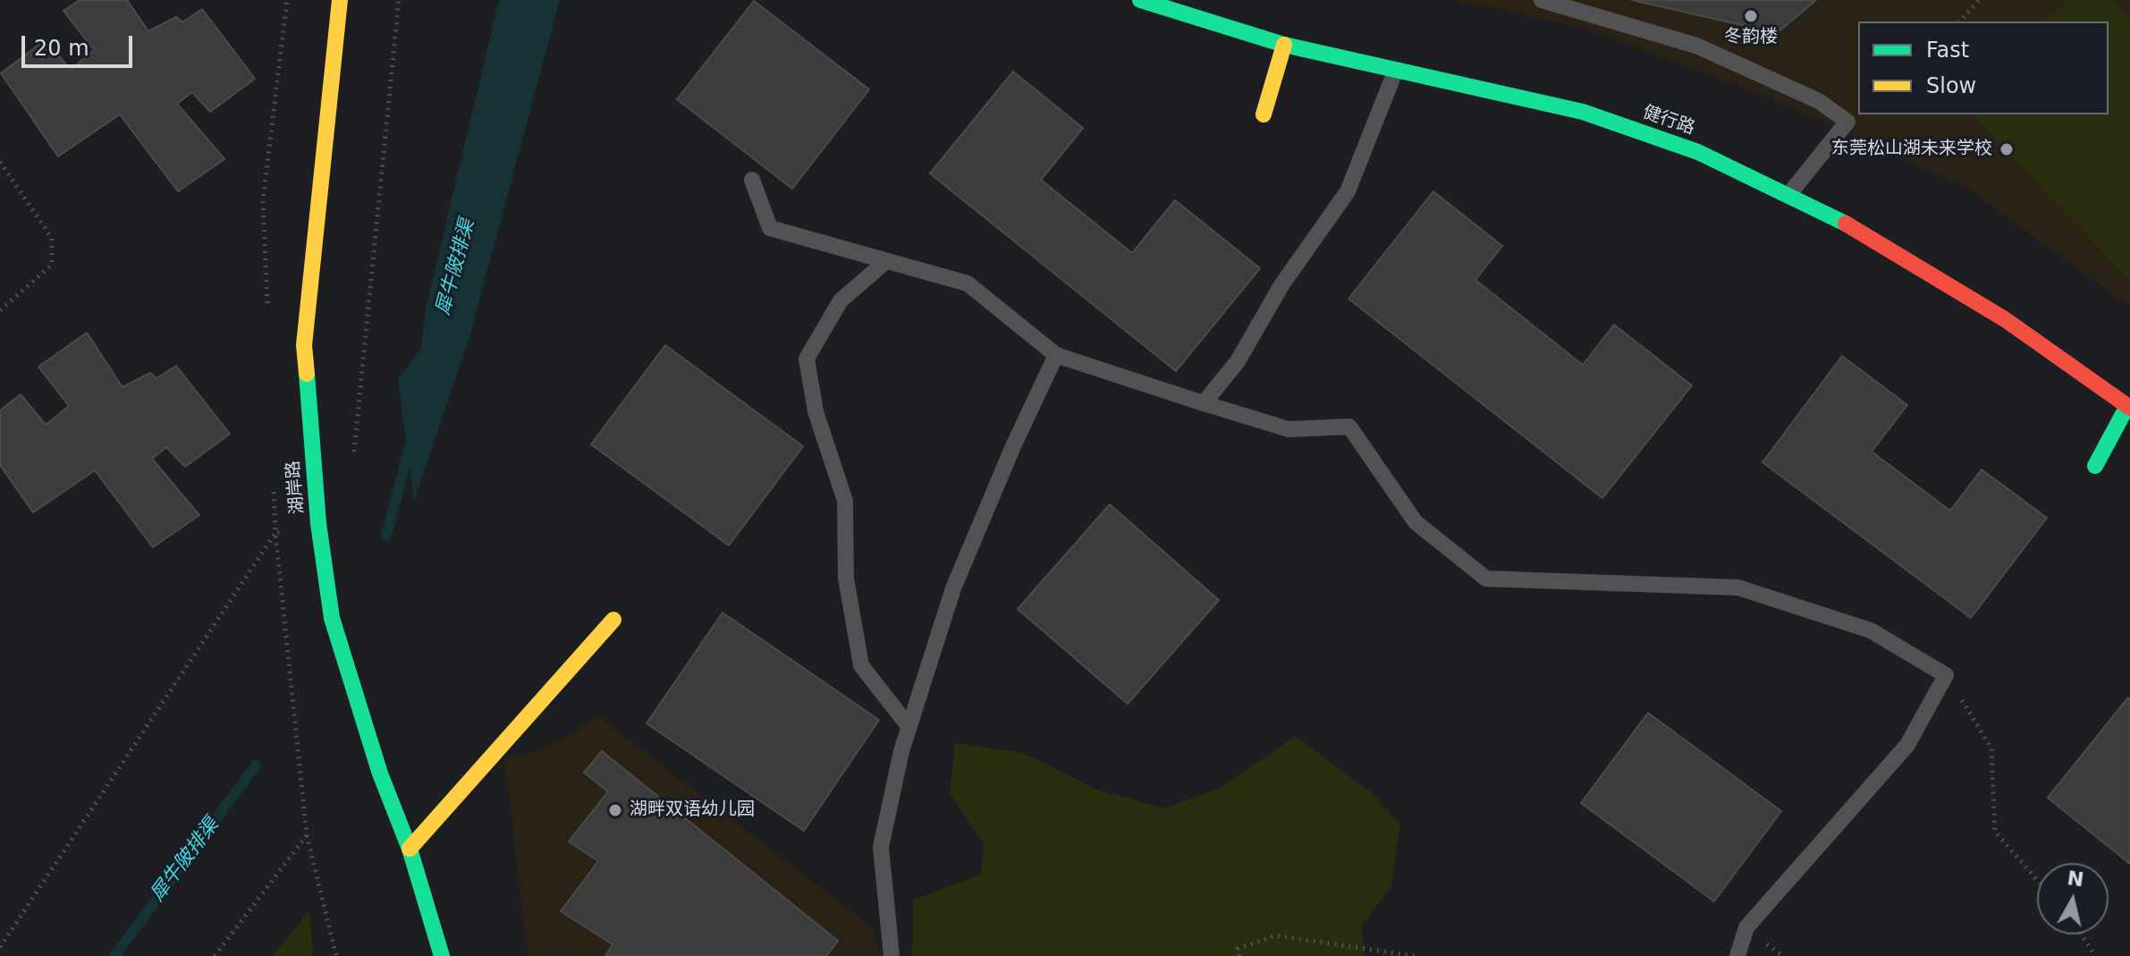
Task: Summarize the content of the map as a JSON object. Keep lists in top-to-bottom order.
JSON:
{
  "streets": {
    "street": ["健行路", "湖岸路"]
  },
  "water": ["犀牛陂排渠"],
  "places": ["冬韵楼", "东莞松山湖未来学校", "湖畔双语幼儿园"],
  "legend": ["Fast", "Slow"],
  "scale_bar": "20 m",
  "north": "top"
}
